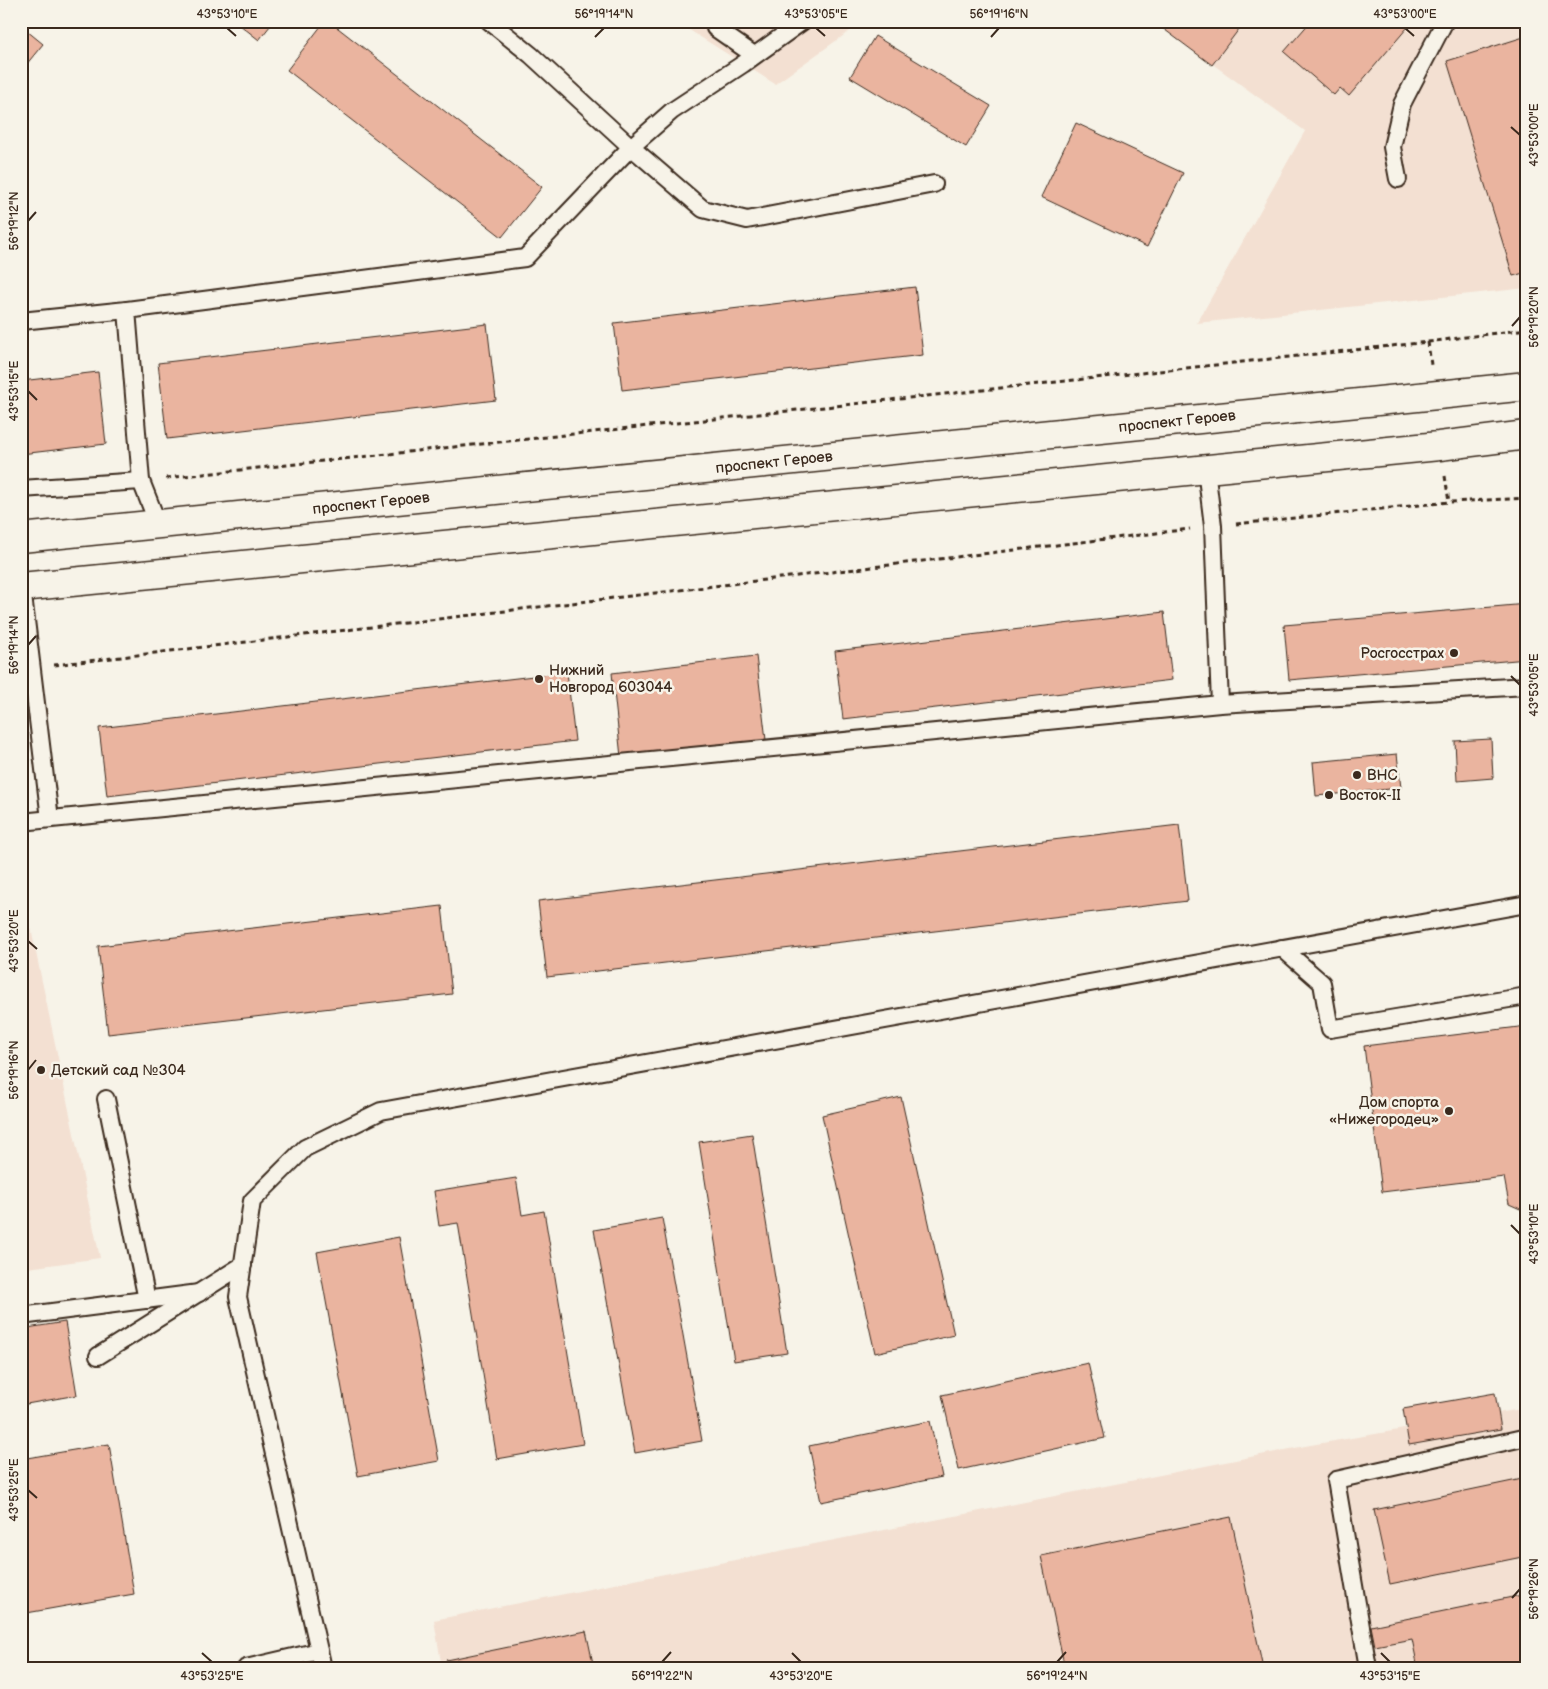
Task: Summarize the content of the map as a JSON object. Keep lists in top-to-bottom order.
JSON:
{
  "streets": {
    "main road": ["проспект Героев"]
  },
  "places": [
    "Росгосстрах",
    "Нижний Новгород 603044",
    "ВНС",
    "Восток-II",
    "Детский сад №304",
    "Дом спорта «Нижегородец»"
  ],
  "coordinates": [
    "43°53'10\"E",
    "56°19'14\"N",
    "43°53'05\"E",
    "56°19'16\"N",
    "43°53'00\"E",
    "56°19'12\"N",
    "56°19'20\"N",
    "43°53'15\"E",
    "43°53'20\"E",
    "43°53'25\"E",
    "56°19'26\"N",
    "56°19'22\"N",
    "56°19'24\"N"
  ]
}
